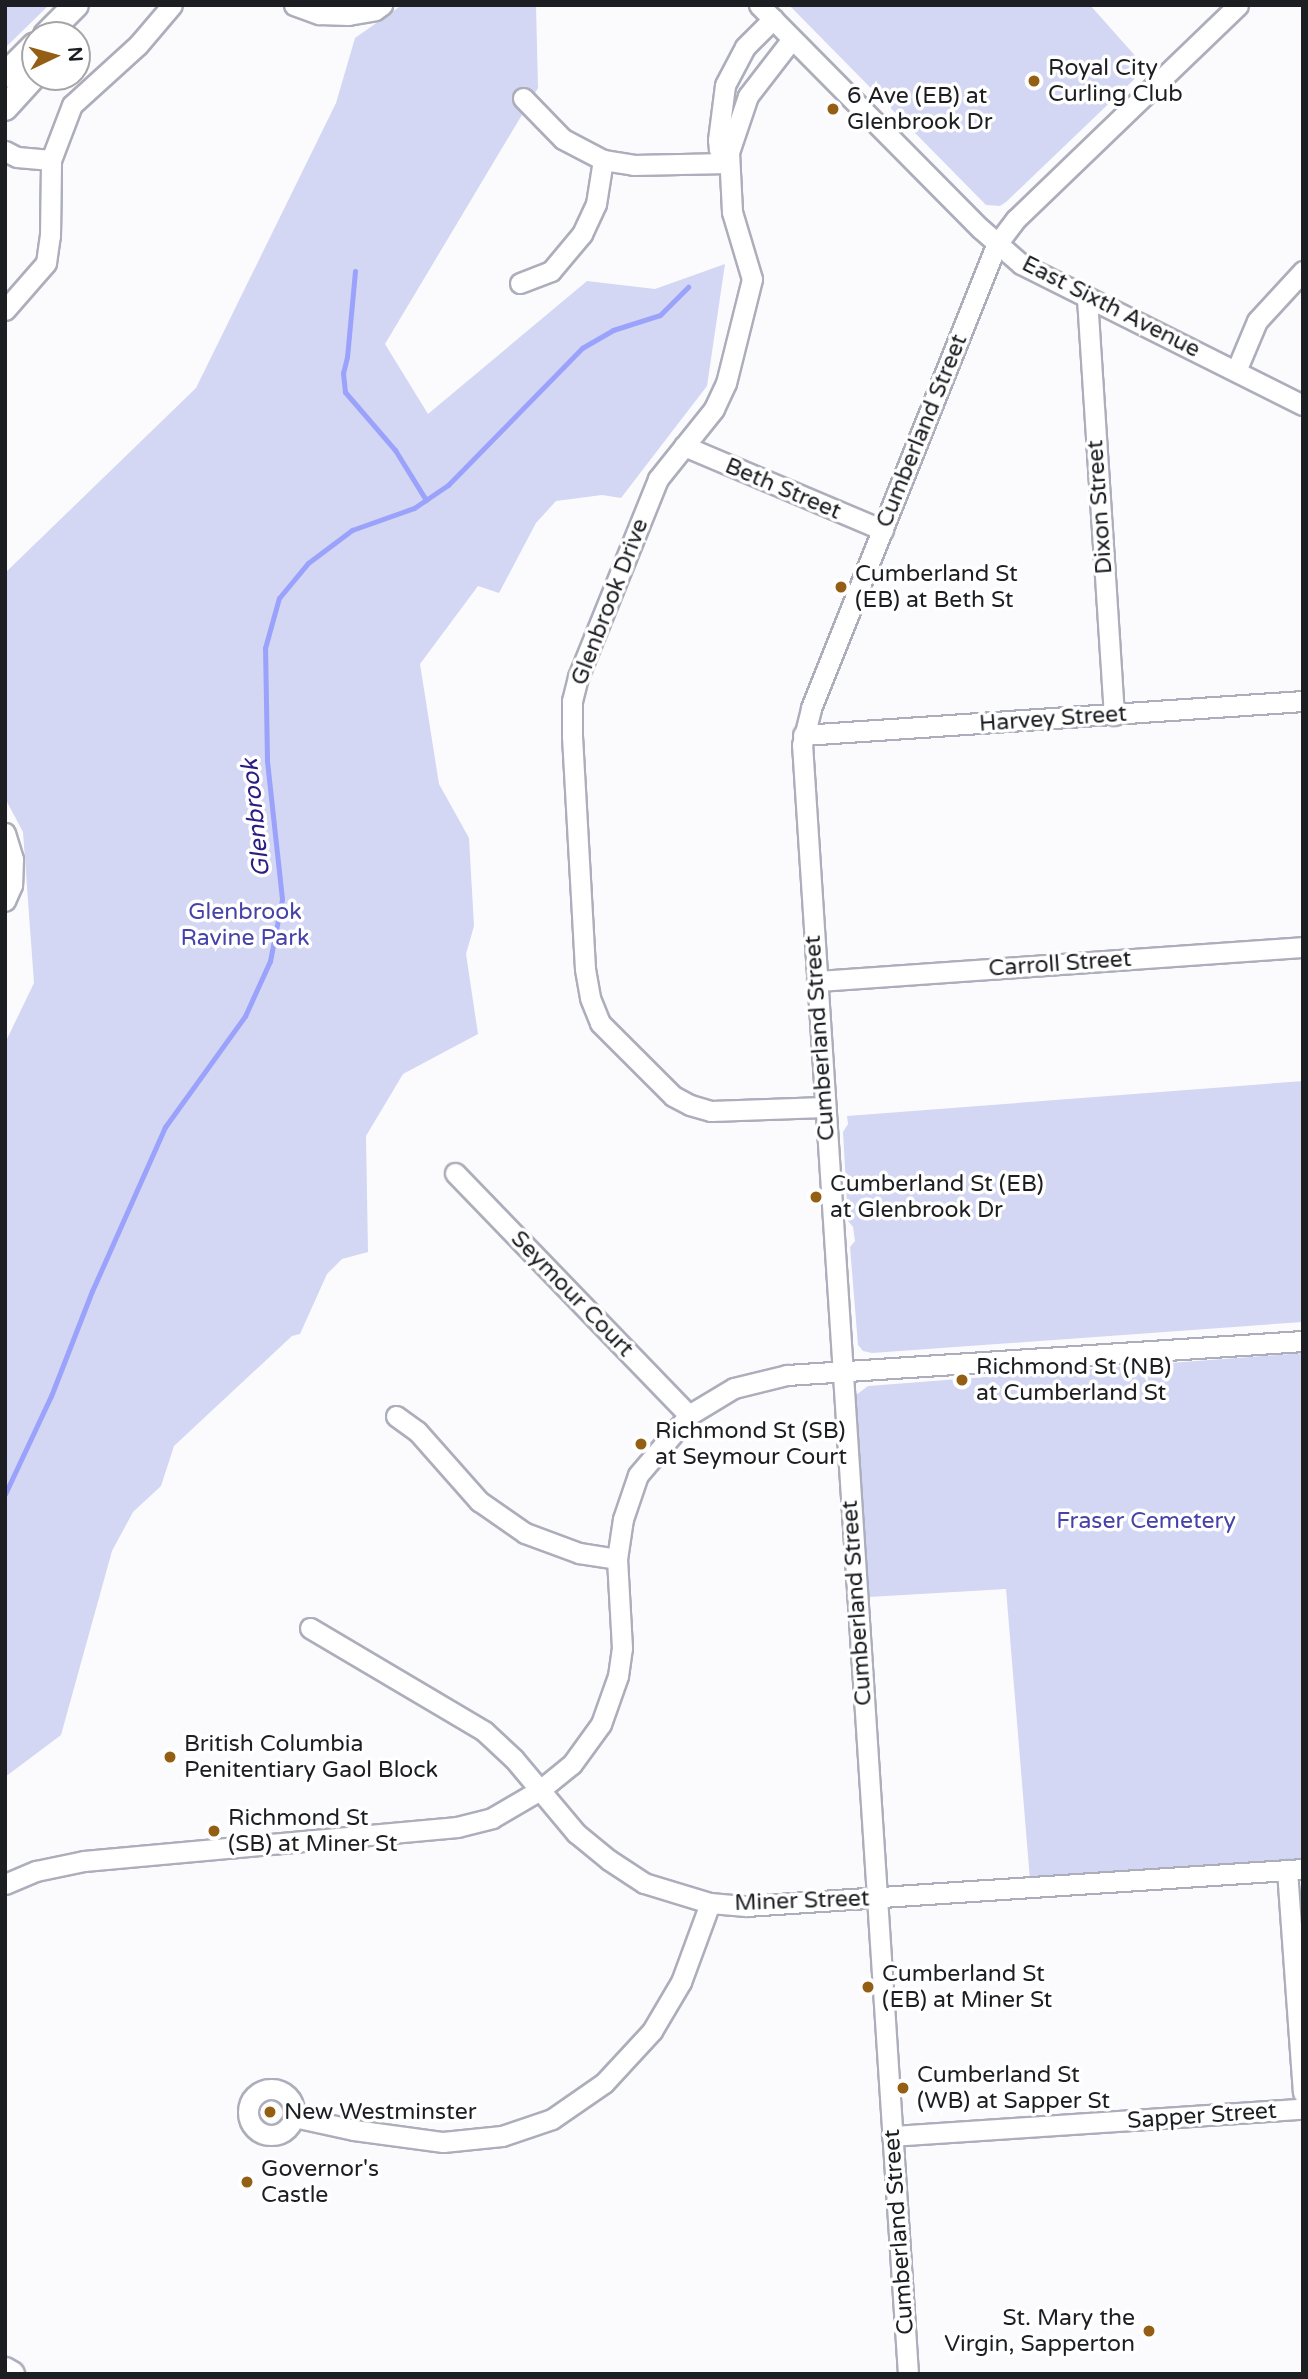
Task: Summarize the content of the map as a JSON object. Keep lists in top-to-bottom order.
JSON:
{
  "streets": {
    "street": [
      "East Sixth Avenue",
      "Cumberland Street",
      "Beth Street",
      "Dixon Street",
      "Glenbrook Drive",
      "Harvey Street",
      "Carroll Street",
      "Seymour Court",
      "Miner Street",
      "Sapper Street"
    ]
  },
  "crossings": [
    ["East Sixth Avenue", "Cumberland Street"],
    ["East Sixth Avenue", "Dixon Street"],
    ["East Sixth Avenue", "Glenbrook Drive"],
    ["Cumberland Street", "Beth Street"],
    ["Cumberland Street", "Glenbrook Drive"],
    ["Cumberland Street", "Harvey Street"],
    ["Cumberland Street", "Carroll Street"],
    ["Cumberland Street", "Miner Street"],
    ["Cumberland Street", "Sapper Street"],
    ["Beth Street", "Glenbrook Drive"],
    ["Dixon Street", "Harvey Street"]
  ],
  "water": ["Glenbrook"],
  "parks": ["Glenbrook Ravine Park", "Fraser Cemetery"],
  "places": [
    "Royal City Curling Club",
    "6 Ave (EB) at Glenbrook Dr",
    "Cumberland St (EB) at Beth St",
    "Cumberland St (EB) at Glenbrook Dr",
    "Richmond St (NB) at Cumberland St",
    "Richmond St (SB) at Seymour Court",
    "British Columbia Penitentiary Gaol Block",
    "Richmond St (SB) at Miner St",
    "Cumberland St (EB) at Miner St",
    "Cumberland St (WB) at Sapper St",
    "New Westminster",
    "Governor's Castle",
    "St. Mary the Virgin, Sapperton"
  ],
  "north": "right"
}
